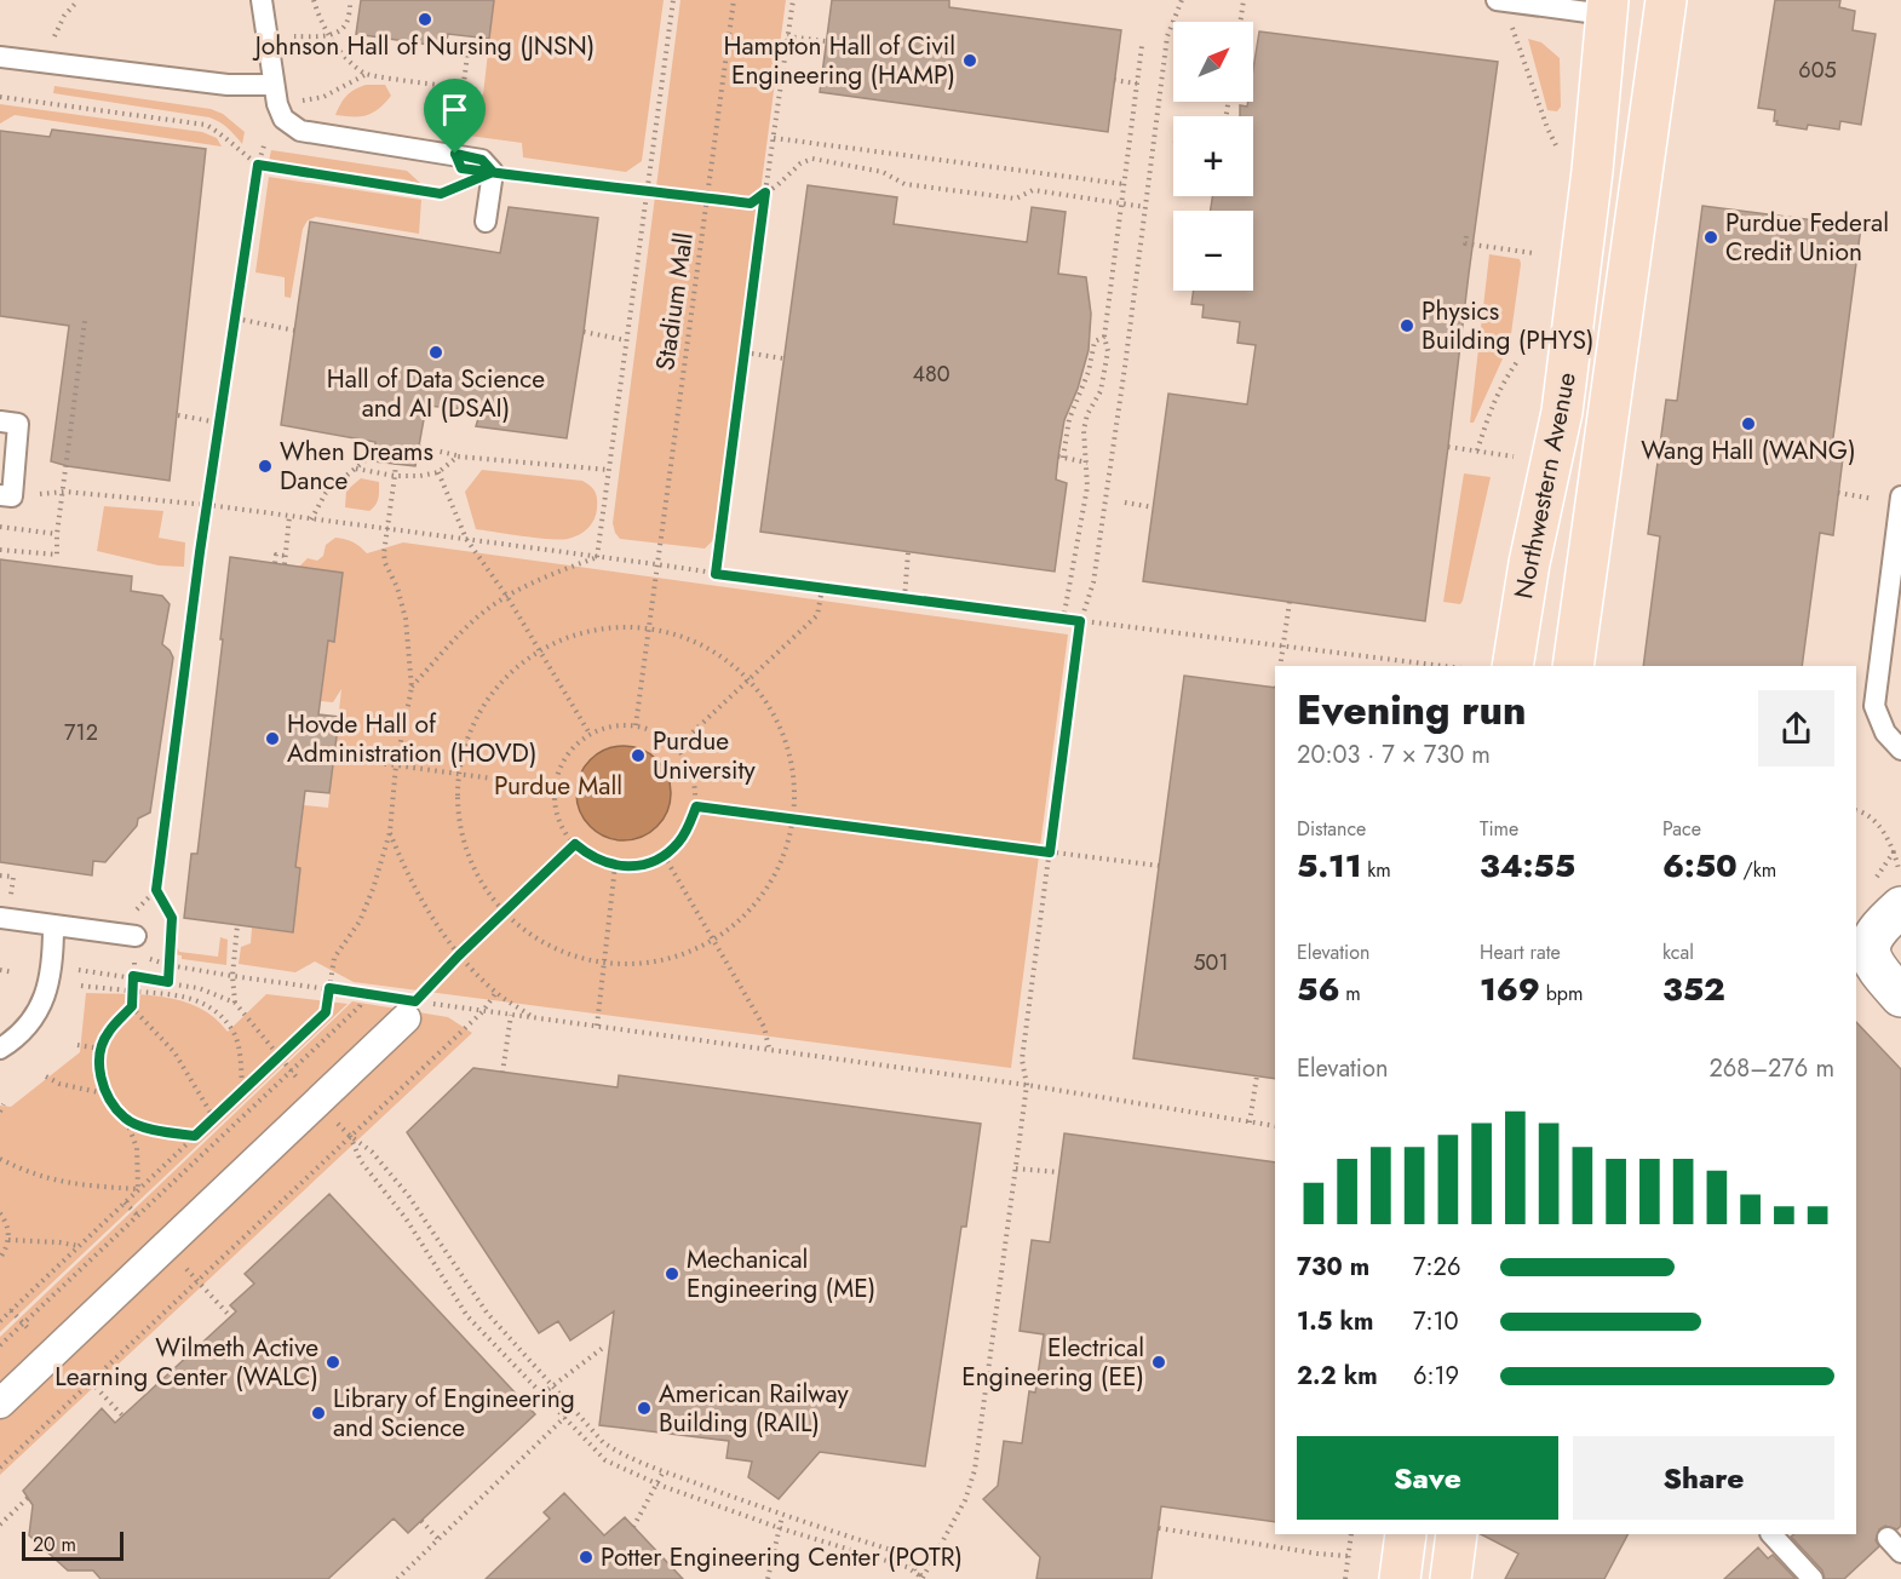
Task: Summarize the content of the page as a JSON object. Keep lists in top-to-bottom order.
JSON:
{
  "streets": {
    "main road": ["Northwestern Avenue"],
    "path": ["Stadium Mall"]
  },
  "parks": ["Purdue Mall"],
  "places": [
    "Johnson Hall of Nursing (JNSN)",
    "Hampton Hall of Civil Engineering (HAMP)",
    "Purdue Federal Credit Union",
    "Physics Building (PHYS)",
    "Hall of Data Science and AI (DSAI)",
    "Wang Hall (WANG)",
    "When Dreams Dance",
    "Hovde Hall of Administration (HOVD)",
    "Purdue University",
    "Mechanical Engineering (ME)",
    "Wilmeth Active Learning Center (WALC)",
    "Electrical Engineering (EE)",
    "American Railway Building (RAIL)",
    "Library of Engineering and Science",
    "Potter Engineering Center (POTR)"
  ],
  "house_numbers": [
    "605",
    "480",
    "712",
    "501"
  ],
  "scale_bar": "20 m",
  "north": "top right",
  "page": {
    "map_buttons": ["+", "−"],
    "heading": ["Evening run", "20:03 · 7 × 730 m"],
    "stats": [
      ["Distance", "5.11 km"],
      ["Time", "34:55"],
      ["Pace", "6:50 /km"],
      ["Elevation", "56 m"],
      ["Heart rate", "169 bpm"],
      ["kcal", "352"]
    ],
    "chart": ["Elevation", "268–276 m"],
    "list": [
      {
        "name": "730 m",
        "note": "7:26"
      },
      {
        "name": "1.5 km",
        "note": "7:10"
      },
      {
        "name": "2.2 km",
        "note": "6:19"
      }
    ],
    "buttons": ["Save", "Share"],
    "scale": "20 m"
  }
}
